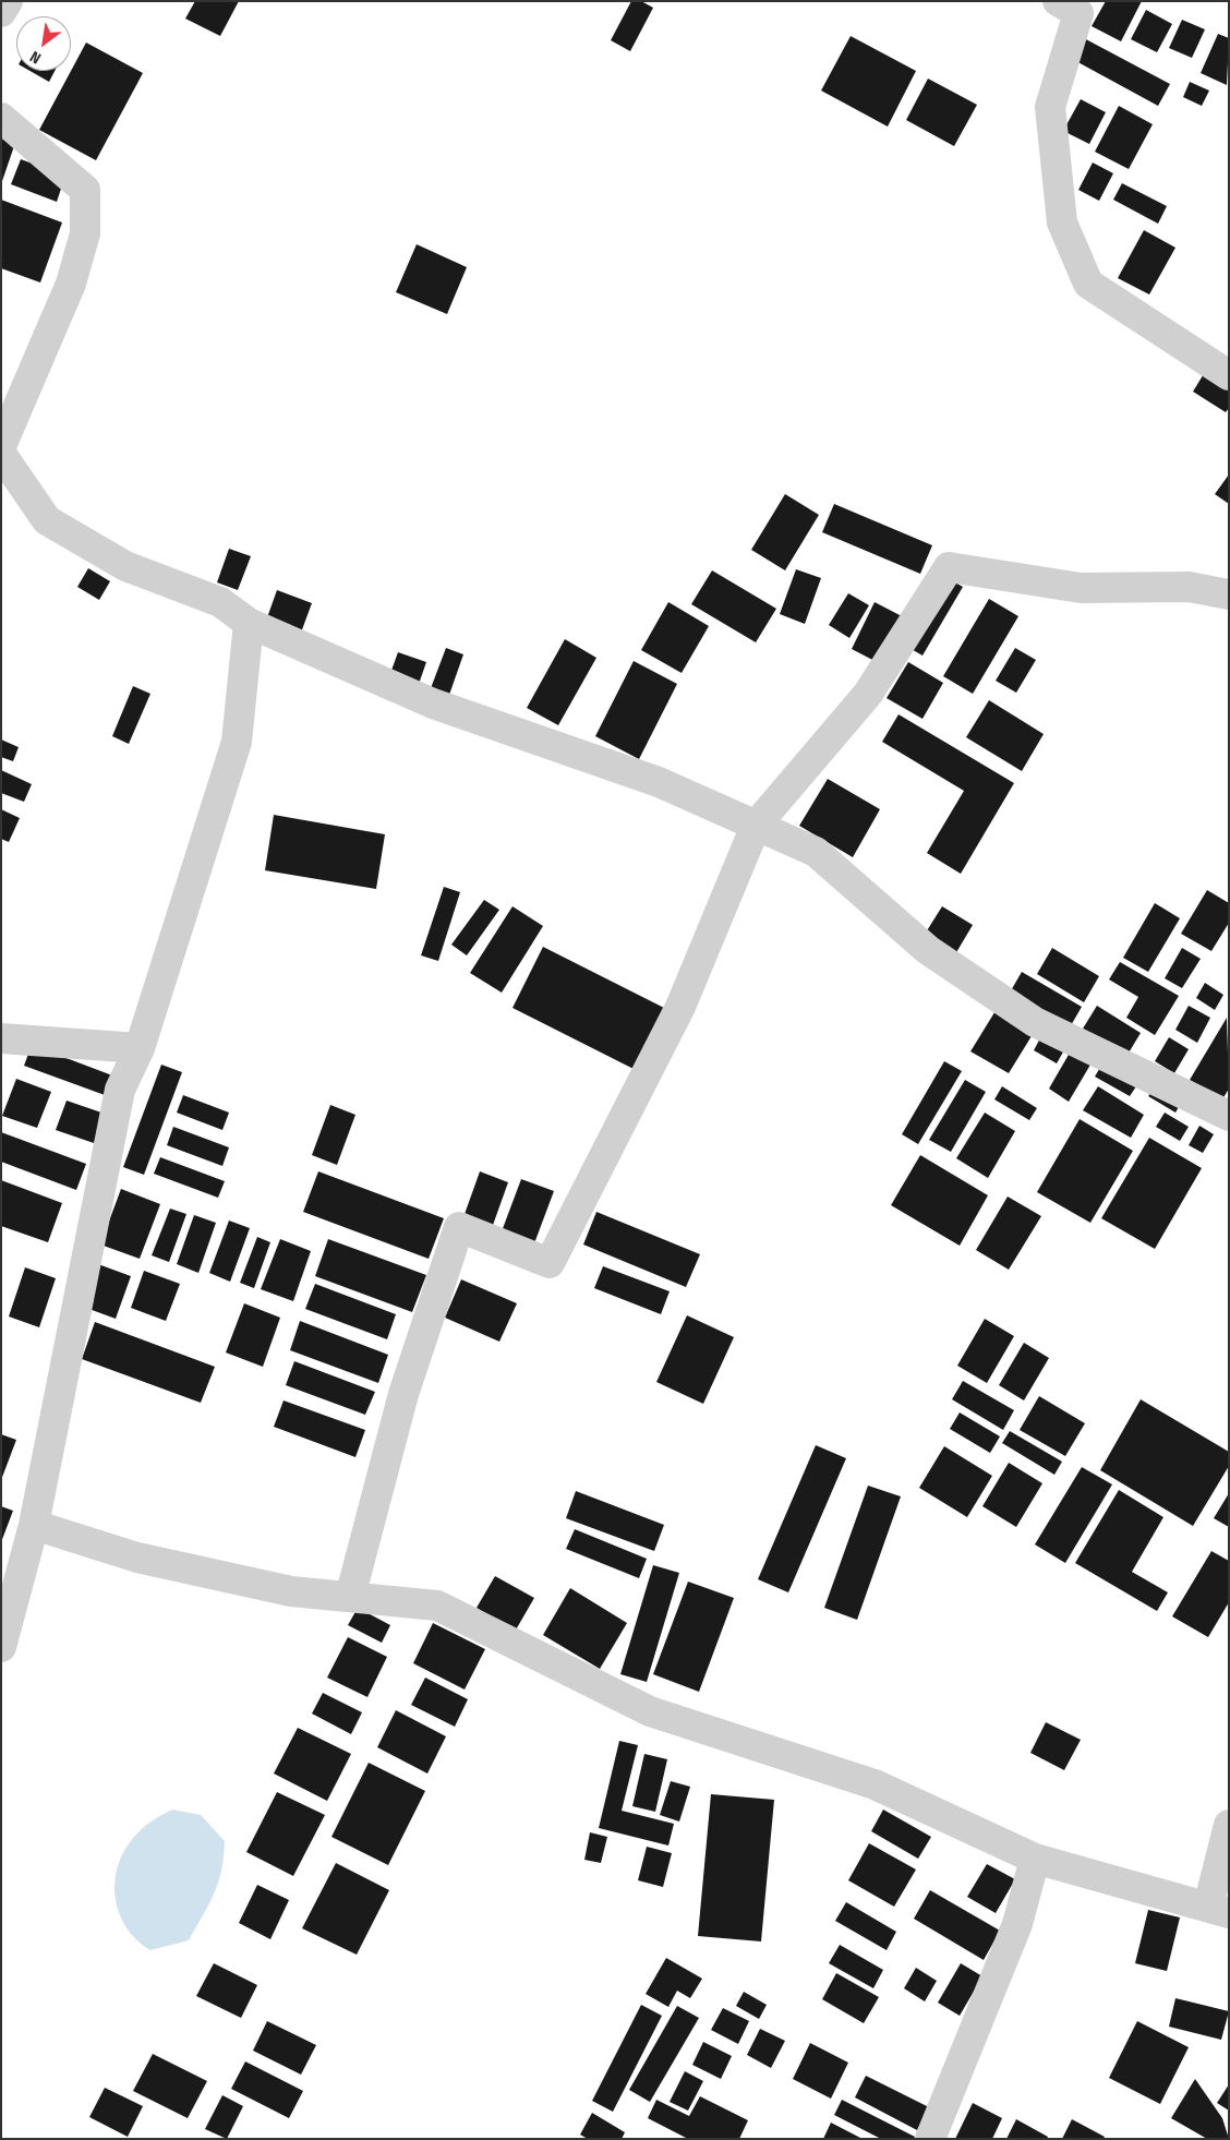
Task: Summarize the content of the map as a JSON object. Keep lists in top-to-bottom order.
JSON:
{
  "north": "bottom left"
}
